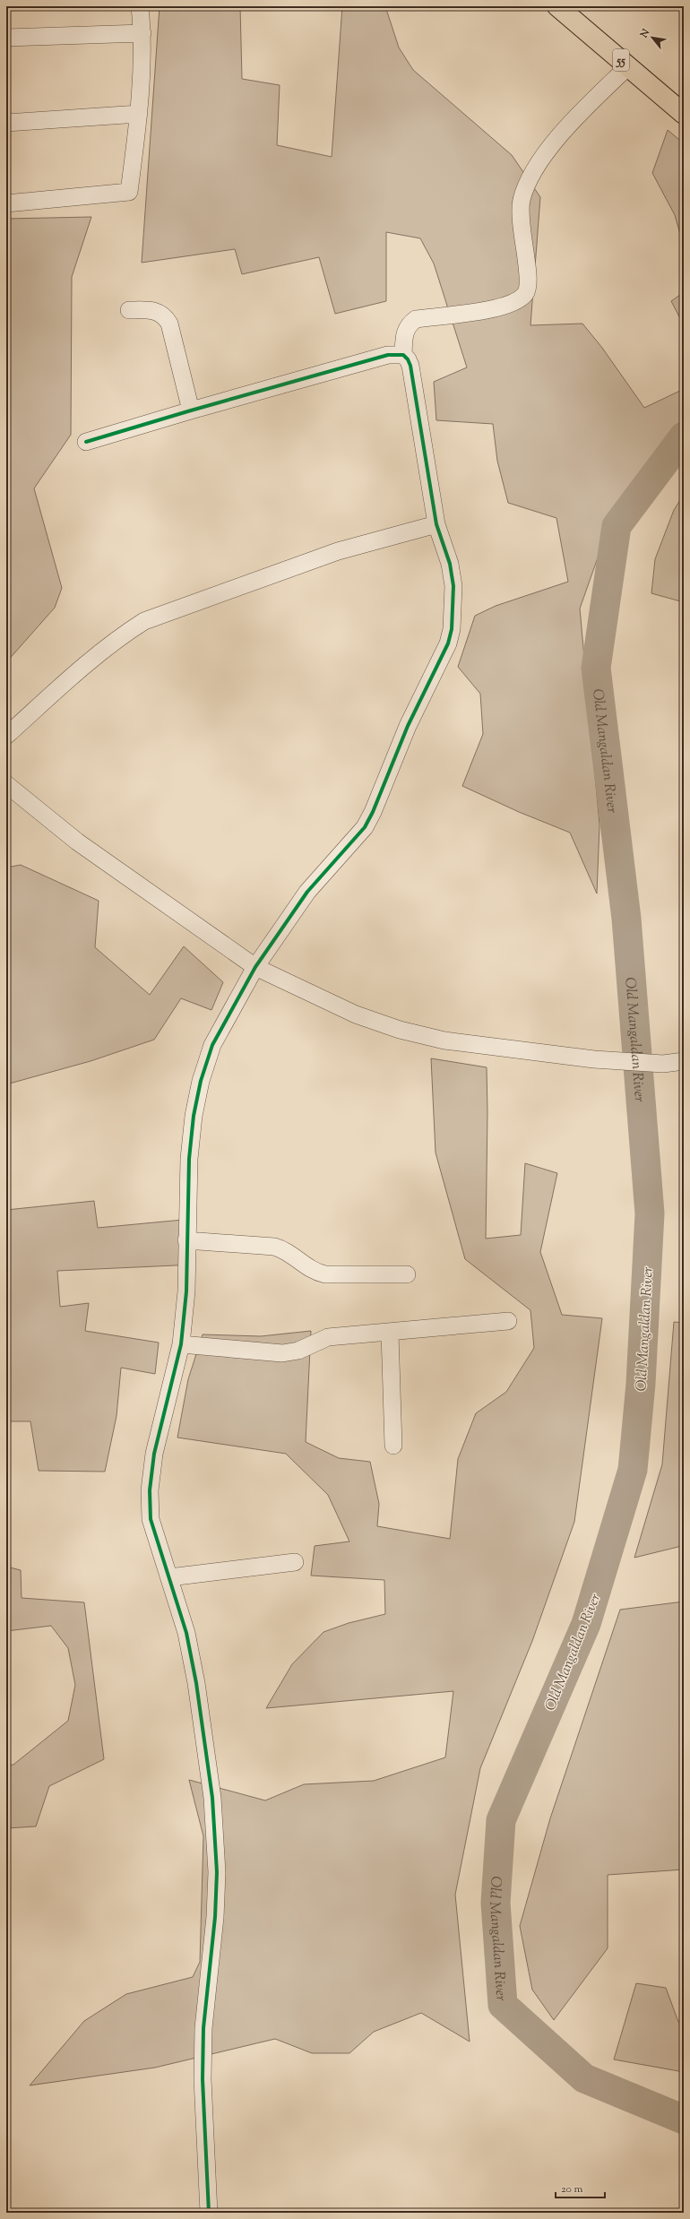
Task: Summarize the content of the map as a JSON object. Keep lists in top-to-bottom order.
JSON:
{
  "streets": {
    "highway": ["55"]
  },
  "water": ["Old Mangaldan River"],
  "scale_bar": "20 m",
  "north": "top left"
}
